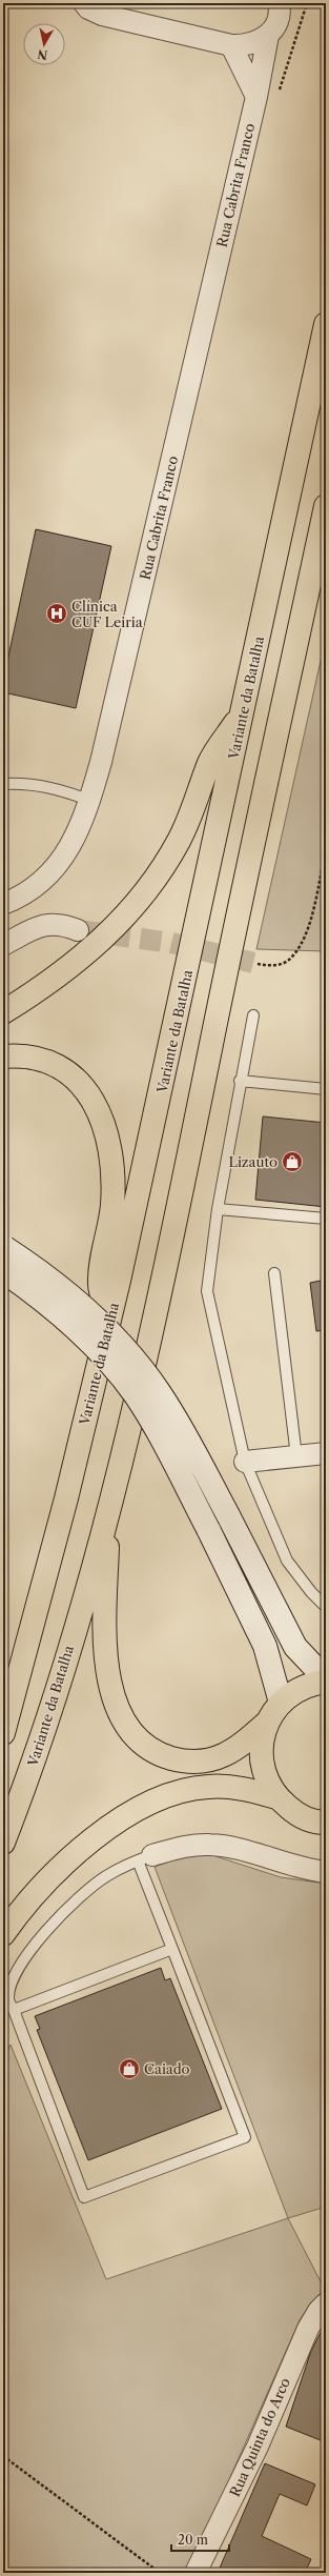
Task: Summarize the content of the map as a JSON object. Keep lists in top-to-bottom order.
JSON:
{
  "streets": {
    "main road": ["Variante da Batalha"],
    "street": ["Rua Cabrita Franco", "Rua Quinta do Arco"]
  },
  "places": {
    "hospital": ["Clínica CUF Leiria"],
    "shop": ["Lizauto", "Caiado"]
  },
  "scale_bar": "20 m",
  "north": "bottom"
}
